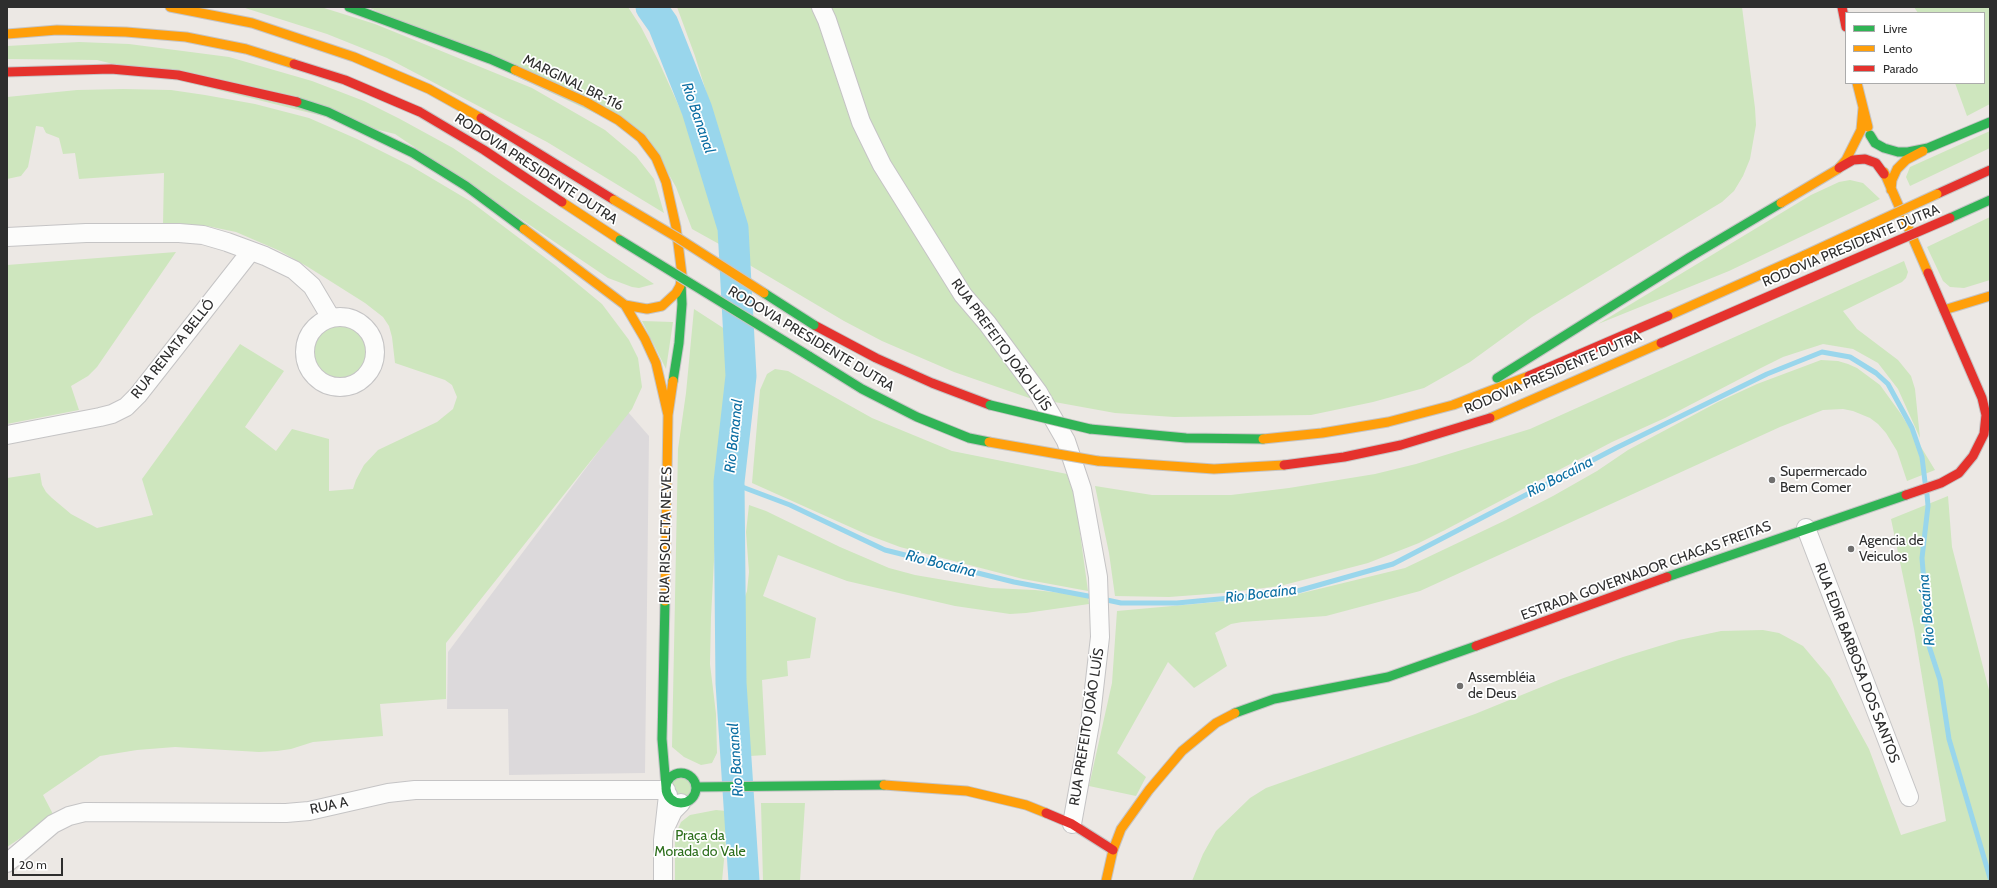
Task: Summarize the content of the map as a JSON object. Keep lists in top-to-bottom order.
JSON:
{
  "streets": {
    "main road": [
      "MARGINAL BR-116",
      "RODOVIA PRESIDENTE DUTRA",
      "RUA RISOLETA NEVES",
      "ESTRADA GOVERNADOR CHAGAS FREITAS"
    ],
    "street": [
      "RUA PREFEITO JOÃO LUÍS",
      "RUA RENATA BELLÓ",
      "RUA EDIR BARBOSA DOS SANTOS",
      "RUA A"
    ]
  },
  "crossings": [
    ["MARGINAL BR-116", "RUA RISOLETA NEVES"],
    ["RUA RISOLETA NEVES", "RUA A"],
    ["ESTRADA GOVERNADOR CHAGAS FREITAS", "RUA EDIR BARBOSA DOS SANTOS"]
  ],
  "water": ["Rio Bananal", "Rio Bocaína"],
  "parks": ["Praça da Morada do Vale"],
  "places": ["Supermercado Bem Comer", "Agencia de Veiculos", "Assembléia de Deus"],
  "legend": ["Livre", "Lento", "Parado"],
  "scale_bar": "20 m"
}
